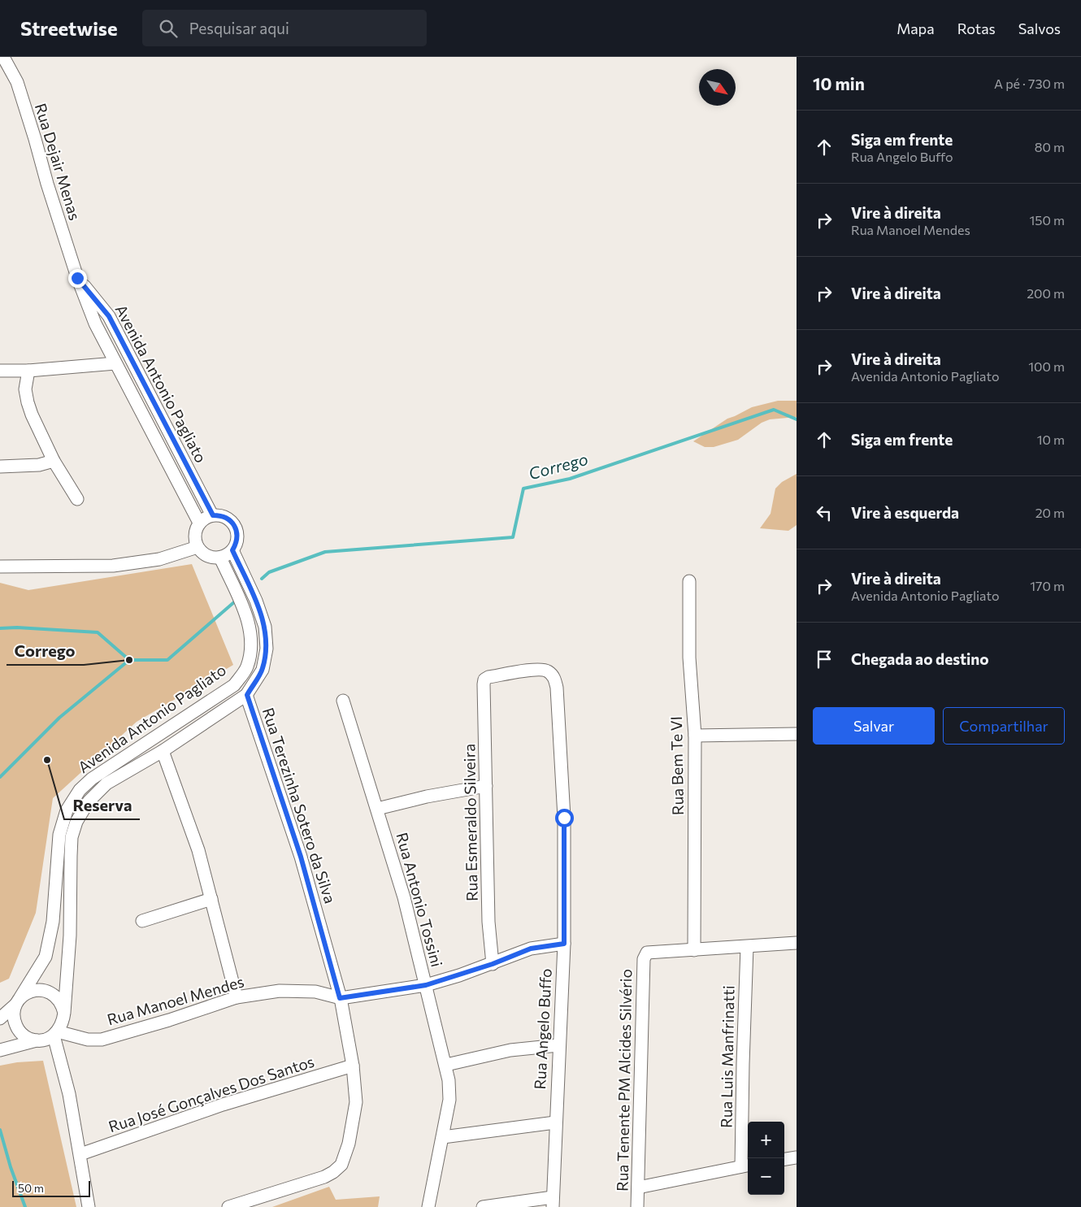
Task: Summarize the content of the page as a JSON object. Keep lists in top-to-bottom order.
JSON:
{
  "streets": {
    "street": [
      "Rua Dejair Menas",
      "Avenida Antonio Pagliato",
      "Rua Bem Te VI",
      "Rua Terezinha Sotero da Silva",
      "Rua Esmeraldo Silveira",
      "Rua Antonio Tossini",
      "Rua Manoel Mendes",
      "Rua Angelo Buffo",
      "Rua Luis Manfrinatti",
      "Rua Tenente PM Alcides Silvério",
      "Rua José Gonçalves Dos Santos"
    ]
  },
  "crossings": [
    ["Rua Dejair Menas", "Avenida Antonio Pagliato"],
    ["Avenida Antonio Pagliato", "Rua Terezinha Sotero da Silva"],
    ["Avenida Antonio Pagliato", "Rua Manoel Mendes"],
    ["Rua Bem Te VI", "Rua Tenente PM Alcides Silvério"],
    ["Rua Terezinha Sotero da Silva", "Rua Manoel Mendes"],
    ["Rua Terezinha Sotero da Silva", "Rua José Gonçalves Dos Santos"],
    ["Rua Esmeraldo Silveira", "Rua Manoel Mendes"],
    ["Rua Esmeraldo Silveira", "Rua Angelo Buffo"],
    ["Rua Antonio Tossini", "Rua Manoel Mendes"],
    ["Rua Manoel Mendes", "Rua Angelo Buffo"]
  ],
  "water": ["Corrego"],
  "places": ["Corrego", "Reserva"],
  "scale_bar": "50 m",
  "north": "bottom right",
  "page": {
    "header": "Streetwise",
    "search": "Pesquisar aqui",
    "nav": ["Mapa", "Rotas", "Salvos"],
    "heading": ["10 min", "A pé · 730 m"],
    "list": [
      ["Siga em frente", "Rua Angelo Buffo", "80 m"],
      ["Vire à direita", "Rua Manoel Mendes", "150 m"],
      ["Vire à direita", "200 m"],
      ["Vire à direita", "Avenida Antonio Pagliato", "100 m"],
      ["Siga em frente", "10 m"],
      ["Vire à esquerda", "20 m"],
      ["Vire à direita", "Avenida Antonio Pagliato", "170 m"],
      "Chegada ao destino"
    ],
    "buttons": ["Salvar", "Compartilhar"],
    "map_buttons": ["+", "−"],
    "scale": "50 m"
  }
}
